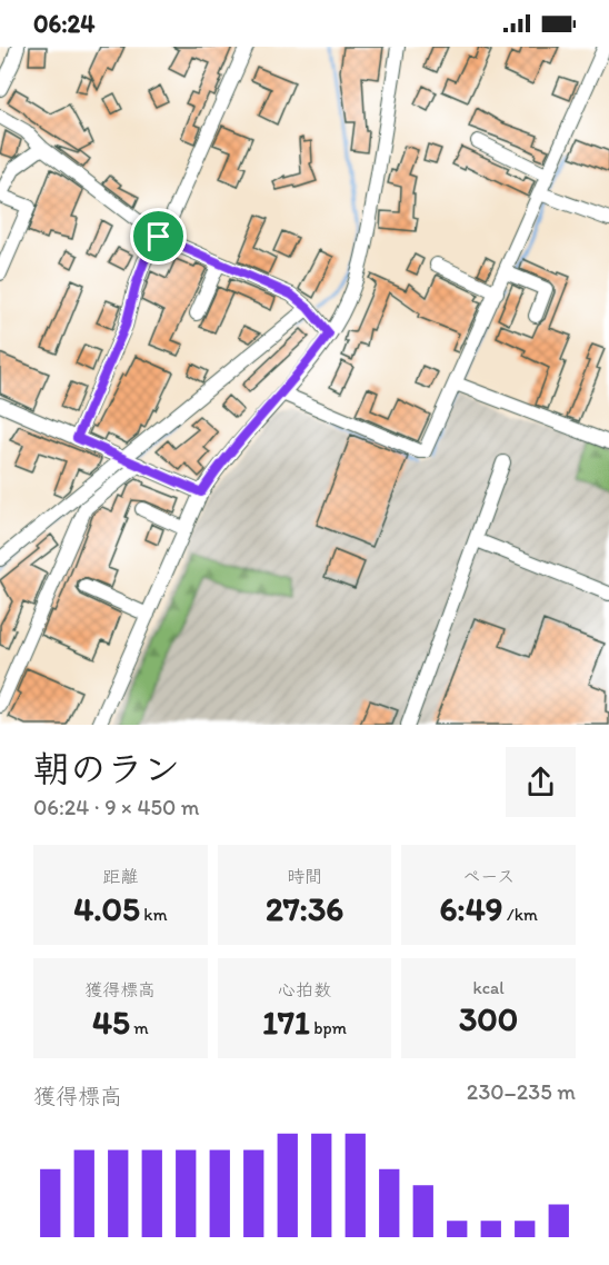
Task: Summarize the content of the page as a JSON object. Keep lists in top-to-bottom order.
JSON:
{
  "page": {
    "status": "06:24",
    "heading": ["朝のラン", "06:24 · 9 × 450 m"],
    "stats": [
      ["距離", "4.05 km"],
      ["時間", "27:36"],
      ["ペース", "6:49 /km"],
      ["獲得標高", "45 m"],
      ["心拍数", "171 bpm"],
      ["kcal", "300"]
    ],
    "chart": ["獲得標高", "230–235 m"]
  }
}
